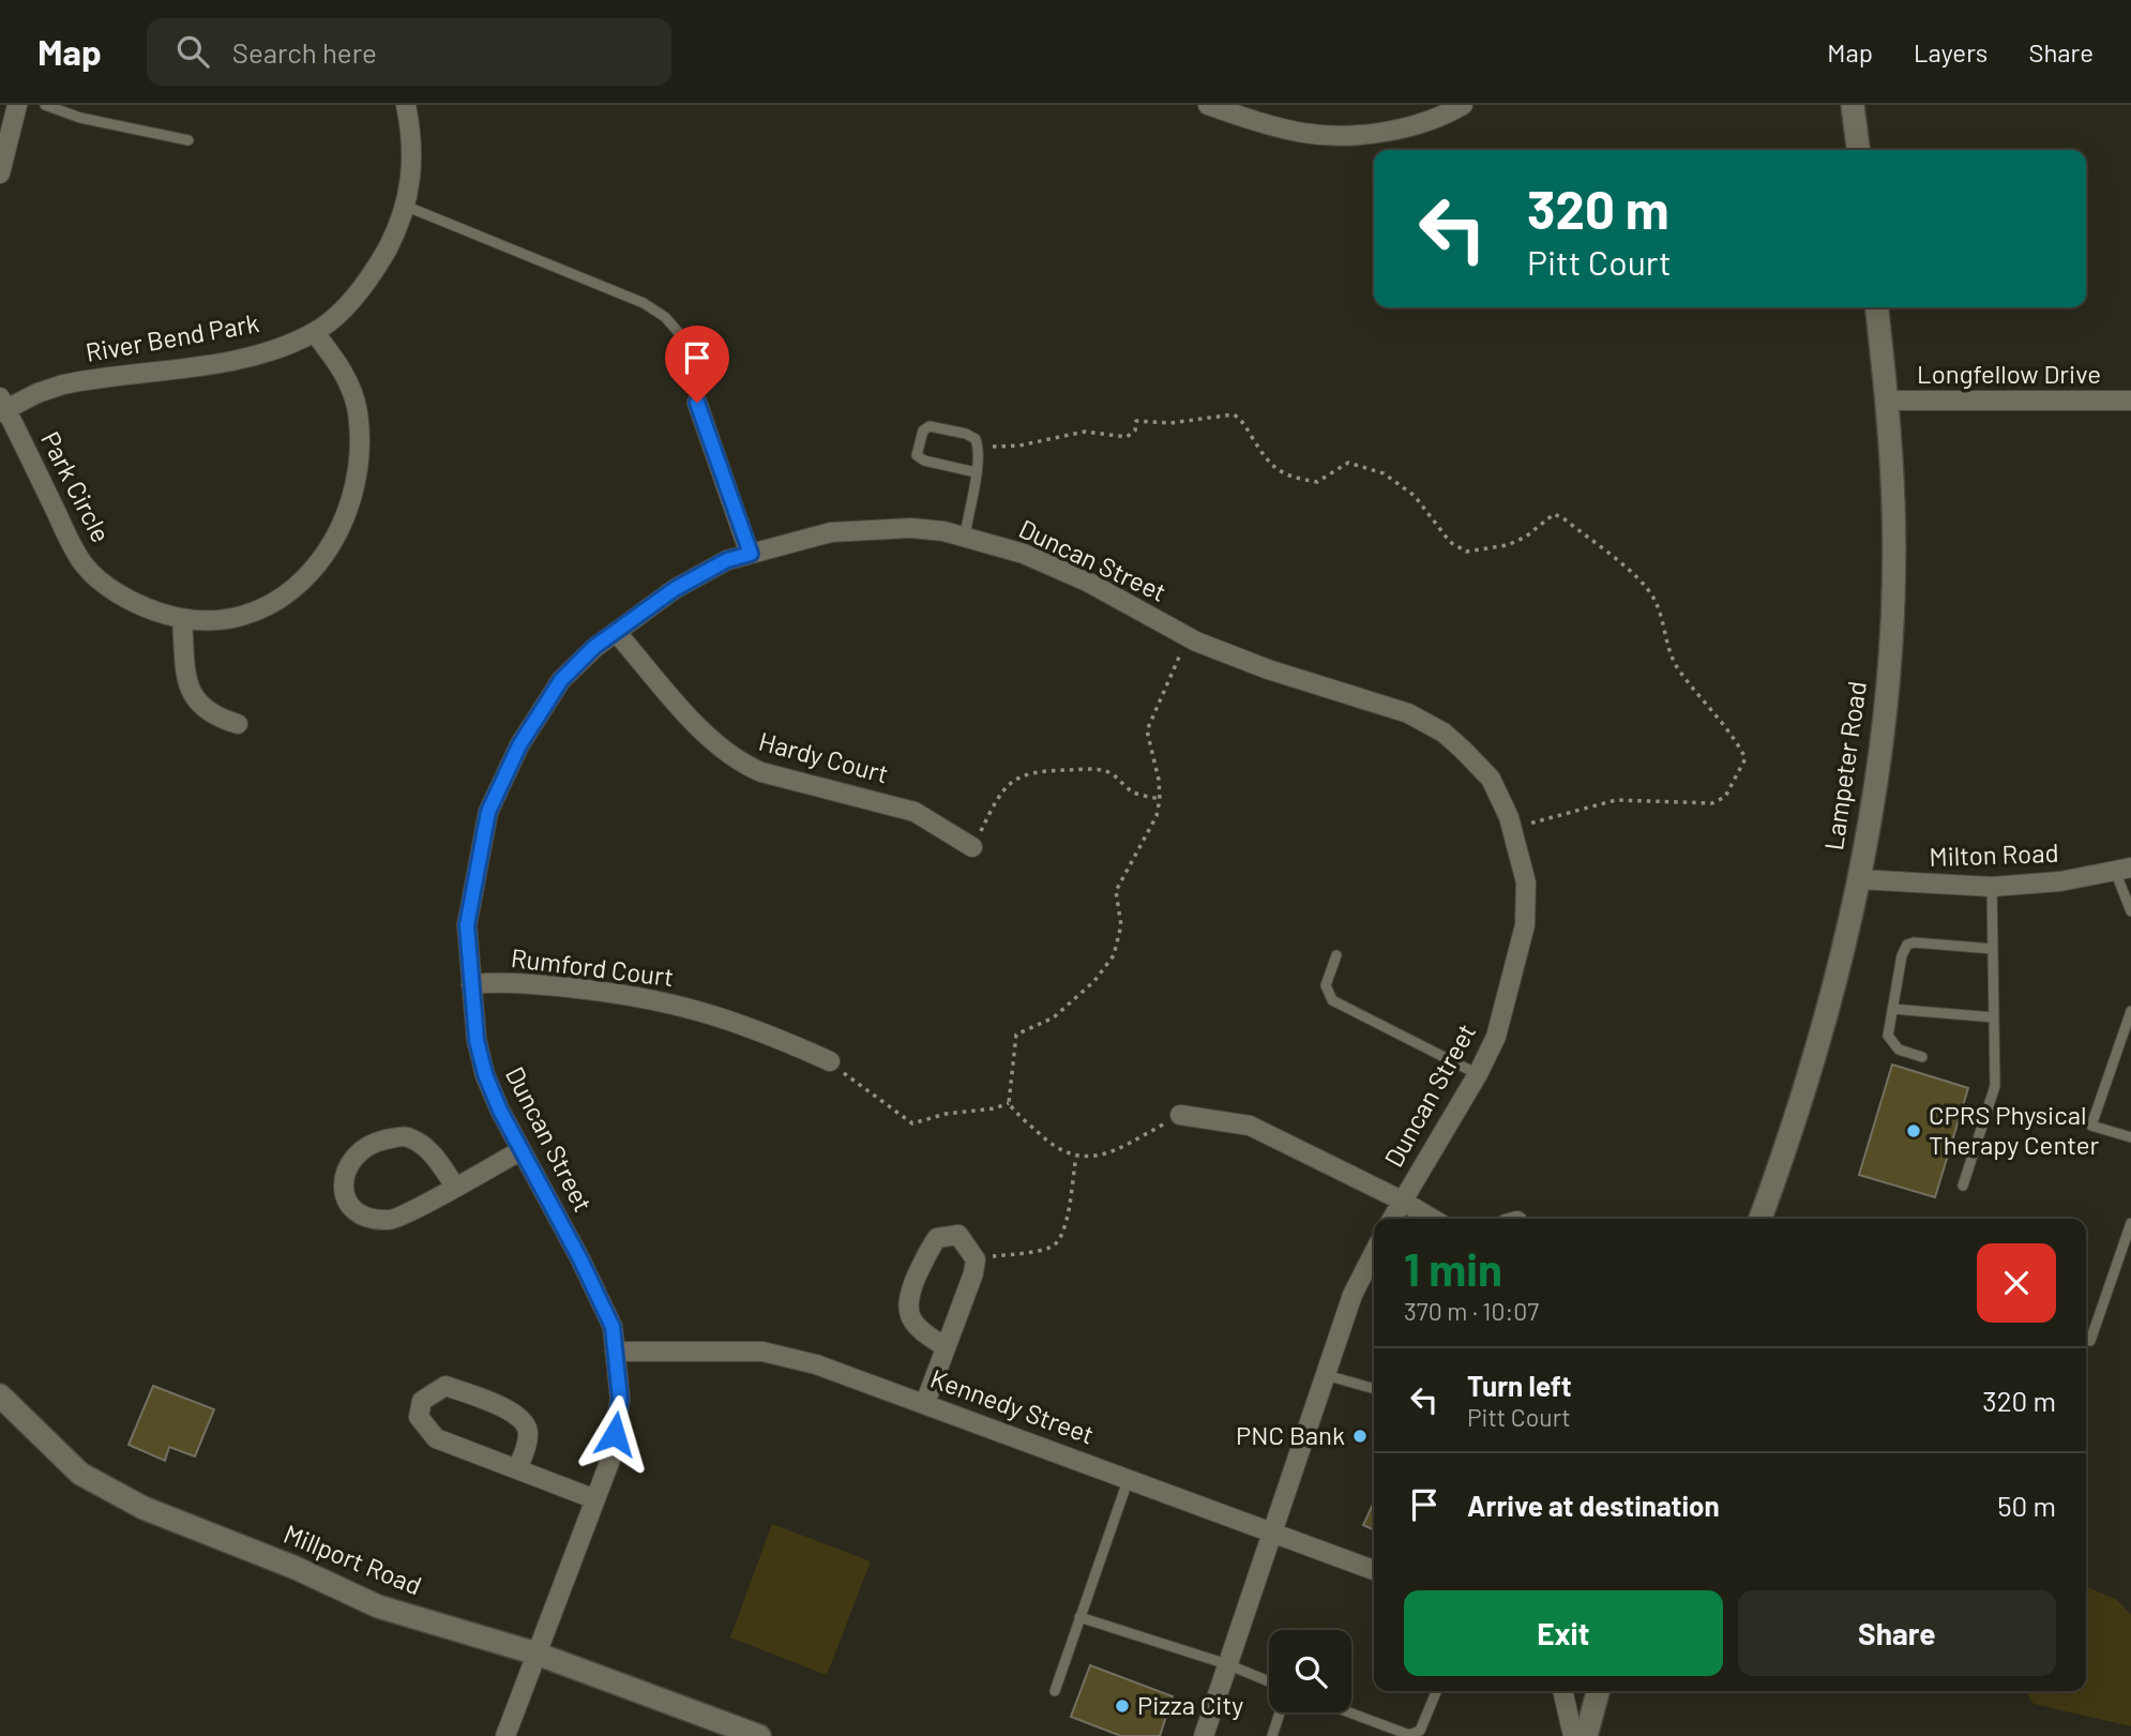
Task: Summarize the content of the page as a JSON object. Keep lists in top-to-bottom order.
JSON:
{
  "streets": {
    "main road": ["Lampeter Road", "Millport Road"],
    "street": [
      "River Bend Park",
      "Longfellow Drive",
      "Park Circle",
      "Duncan Street",
      "Hardy Court",
      "Milton Road",
      "Rumford Court",
      "Kennedy Street"
    ]
  },
  "crossings": [
    ["River Bend Park", "Park Circle"],
    ["Longfellow Drive", "Lampeter Road"],
    ["Duncan Street", "Hardy Court"],
    ["Duncan Street", "Rumford Court"],
    ["Duncan Street", "Kennedy Street"],
    ["Duncan Street", "Millport Road"],
    ["Lampeter Road", "Milton Road"]
  ],
  "places": ["CPRS Physical Therapy Center", "PNC Bank", "Pizza City"],
  "page": {
    "header": "Map",
    "search": "Search here",
    "nav": ["Map", "Layers", "Share"],
    "turn": ["320 m", "Pitt Court"],
    "heading": ["1 min", "370 m · 10:07"],
    "list": [
      {
        "name": "Turn left",
        "note": "Pitt Court",
        "value": "320 m"
      },
      {
        "name": "Arrive at destination",
        "value": "50 m"
      }
    ],
    "buttons": ["Exit", "Share"]
  }
}
